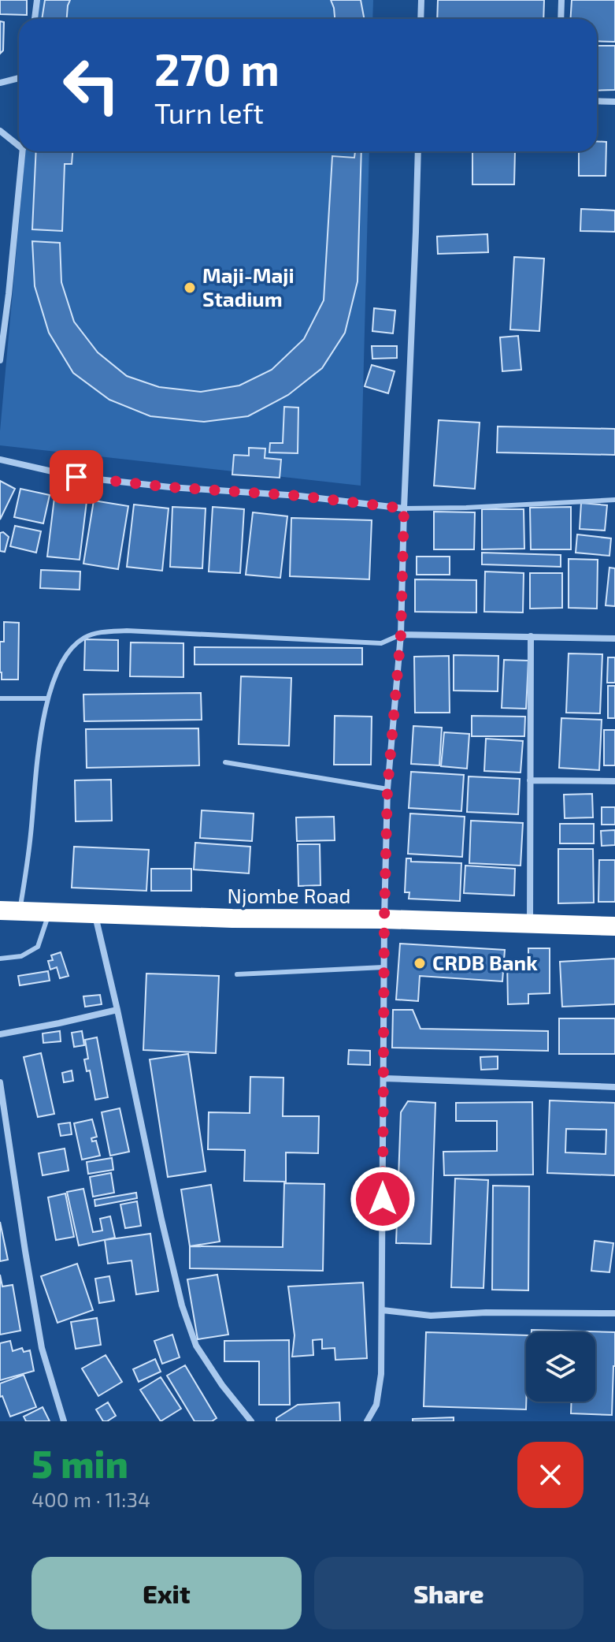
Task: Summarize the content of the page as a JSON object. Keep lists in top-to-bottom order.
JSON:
{
  "streets": {
    "highway": ["Njombe Road"]
  },
  "places": ["Maji-Maji Stadium", "CRDB Bank"],
  "page": {
    "turn": ["270 m", "Turn left"],
    "heading": ["5 min", "400 m · 11:34"],
    "buttons": ["Exit", "Share"]
  }
}
